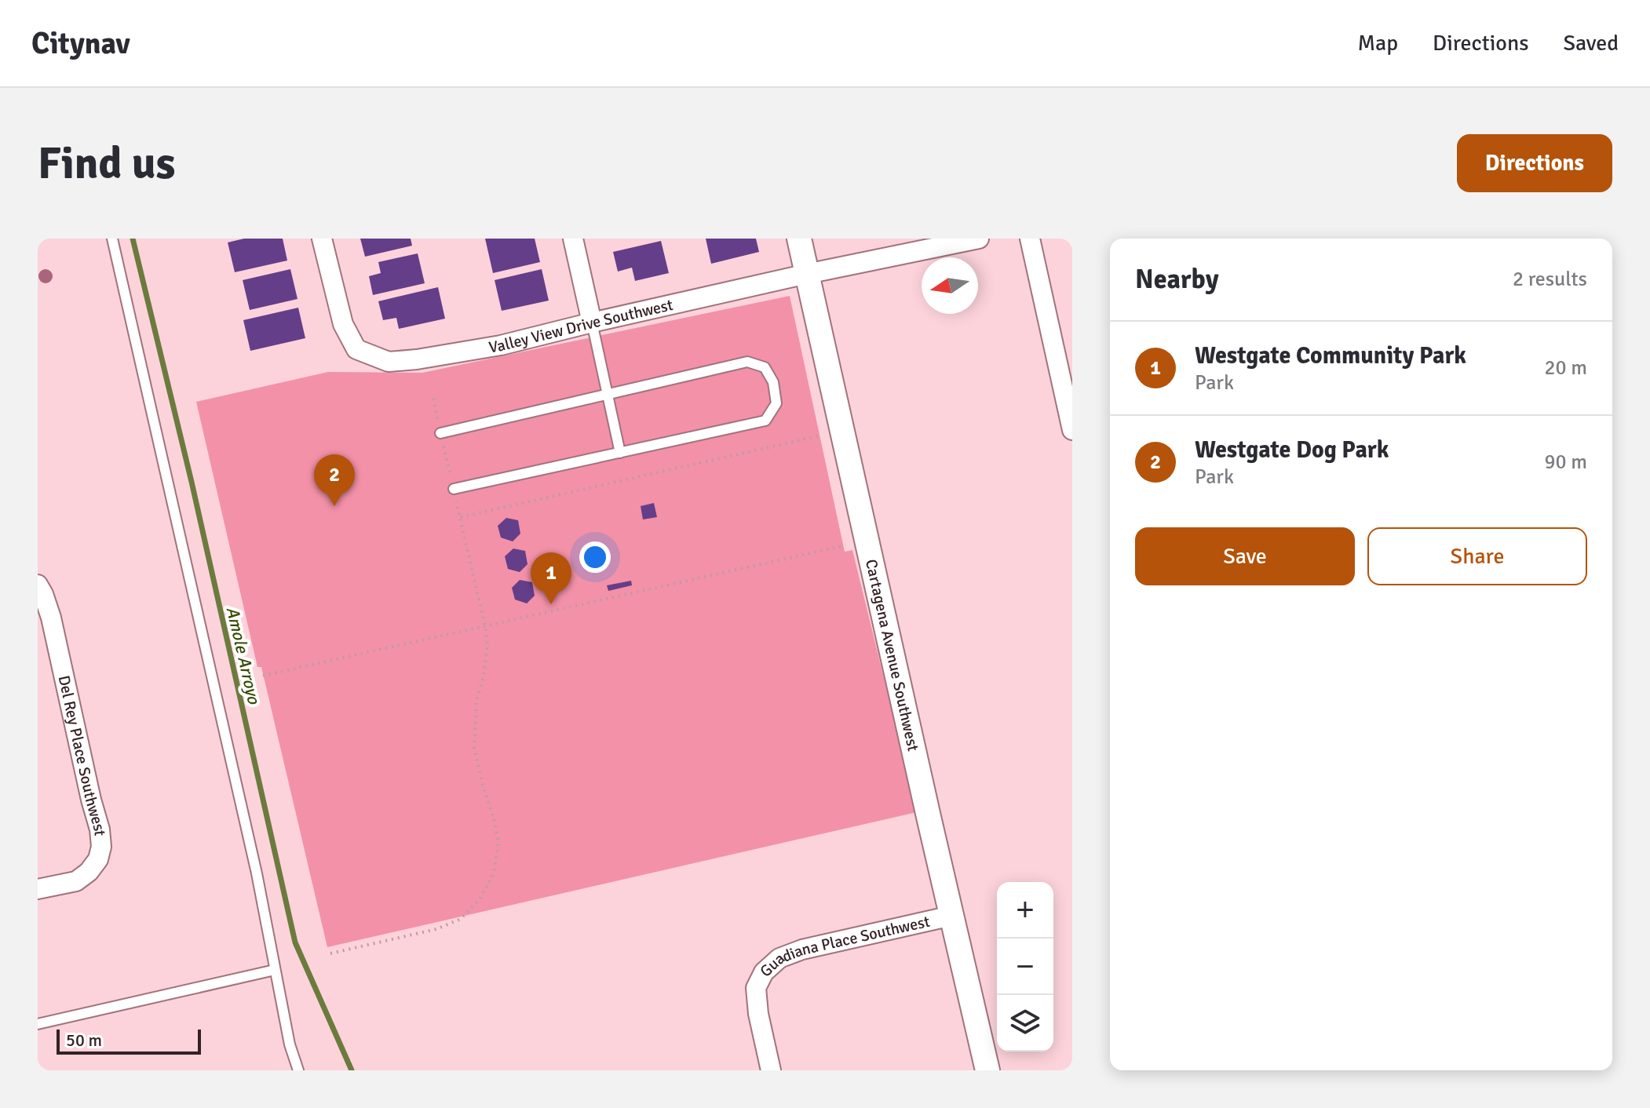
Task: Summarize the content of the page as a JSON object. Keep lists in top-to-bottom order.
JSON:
{
  "streets": {
    "street": [
      "Valley View Drive Southwest",
      "Cartagena Avenue Southwest",
      "Del Rey Place Southwest",
      "Guadiana Place Southwest"
    ]
  },
  "crossings": [
    ["Valley View Drive Southwest", "Cartagena Avenue Southwest"],
    ["Cartagena Avenue Southwest", "Guadiana Place Southwest"]
  ],
  "water": ["Amole Arroyo"],
  "scale_bar": "50 m",
  "north": "left",
  "page": {
    "header": "Citynav",
    "nav": ["Map", "Directions", "Saved"],
    "buttons": [
      "Directions",
      ["Save", "Share"]
    ],
    "title": "Find us",
    "heading": ["Nearby", "2 results"],
    "list": [
      {
        "mark": "1",
        "name": "Westgate Community Park",
        "note": "Park",
        "value": "20 m"
      },
      {
        "mark": "2",
        "name": "Westgate Dog Park",
        "note": "Park",
        "value": "90 m"
      }
    ],
    "pins": ["2", "1"],
    "map_buttons": ["+", "−"],
    "scale": "50 m"
  }
}
